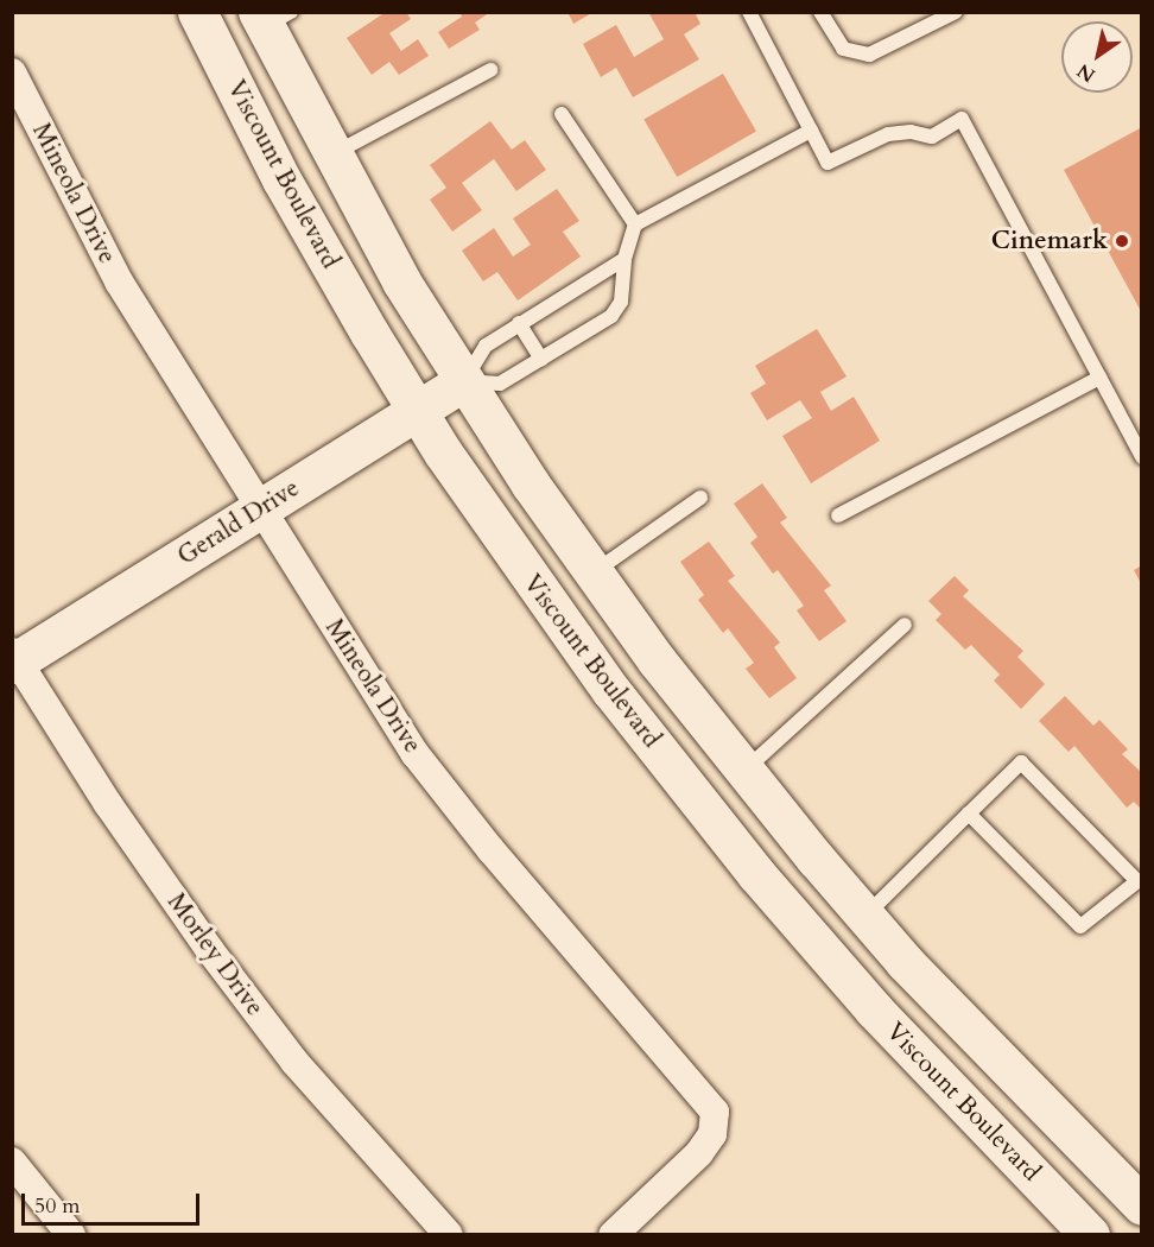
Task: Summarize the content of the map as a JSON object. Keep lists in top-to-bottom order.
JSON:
{
  "streets": {
    "main road": ["Viscount Boulevard", "Gerald Drive"],
    "street": ["Mineola Drive", "Morley Drive"]
  },
  "crossings": [
    ["Viscount Boulevard", "Gerald Drive"],
    ["Mineola Drive", "Gerald Drive"],
    ["Gerald Drive", "Morley Drive"]
  ],
  "places": ["Cinemark"],
  "scale_bar": "50 m",
  "north": "bottom left"
}
